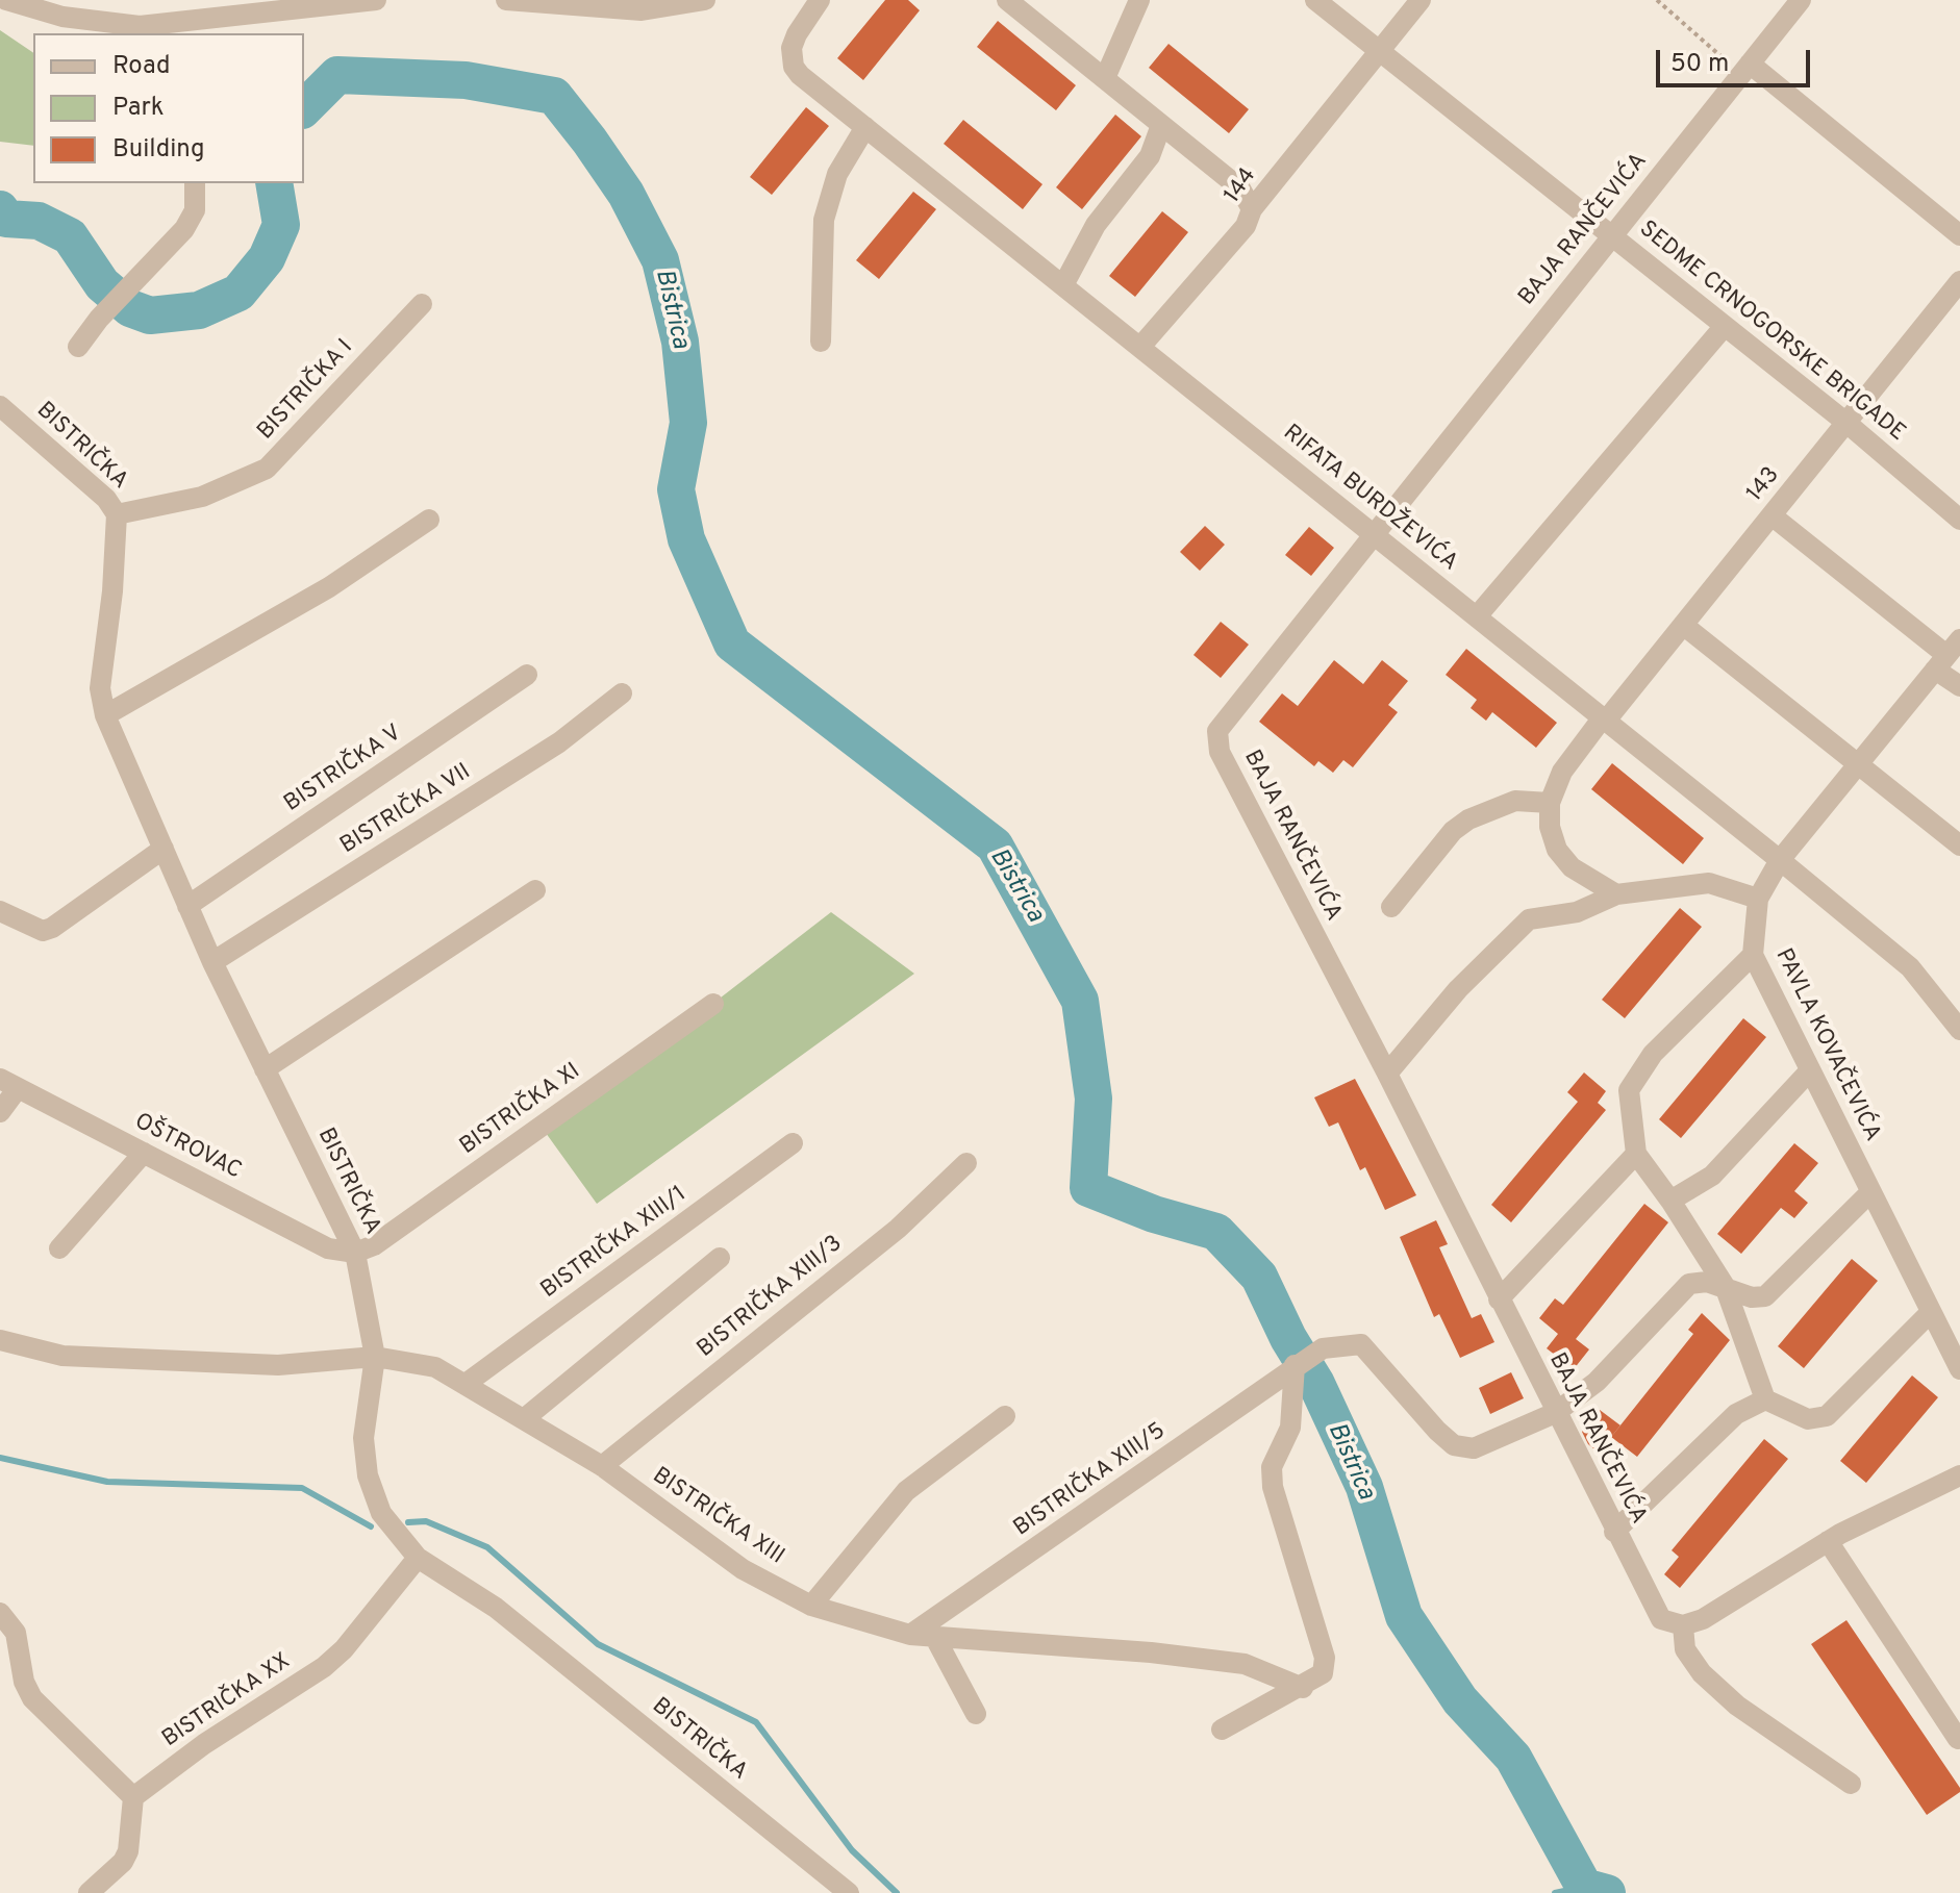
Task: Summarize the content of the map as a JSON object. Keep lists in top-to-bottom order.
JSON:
{
  "streets": {
    "street": [
      "144",
      "BAJA RANČEVIĆA",
      "SEDME CRNOGORSKE BRIGADE",
      "BISTRIČKA I",
      "BISTRIČKA",
      "143",
      "RIFATA BURDŽEVIĆA",
      "BISTRIČKA V",
      "BISTRIČKA VII",
      "PAVLA KOVAČEVIĆA",
      "BISTRIČKA XI",
      "OŠTROVAC",
      "BISTRIČKA XIII/1",
      "BISTRIČKA XIII/3",
      "BISTRIČKA XIII/5",
      "BISTRIČKA XIII",
      "BISTRIČKA XX"
    ]
  },
  "crossings": [
    ["144", "SEDME CRNOGORSKE BRIGADE"],
    ["144", "RIFATA BURDŽEVIĆA"],
    ["BAJA RANČEVIĆA", "SEDME CRNOGORSKE BRIGADE"],
    ["BAJA RANČEVIĆA", "RIFATA BURDŽEVIĆA"],
    ["BAJA RANČEVIĆA", "BISTRIČKA XIII/5"],
    ["SEDME CRNOGORSKE BRIGADE", "143"],
    ["BISTRIČKA I", "BISTRIČKA"],
    ["BISTRIČKA", "BISTRIČKA V"],
    ["BISTRIČKA", "BISTRIČKA VII"],
    ["BISTRIČKA", "BISTRIČKA XI"],
    ["BISTRIČKA", "OŠTROVAC"],
    ["BISTRIČKA", "BISTRIČKA XIII"],
    ["BISTRIČKA", "BISTRIČKA XX"],
    ["143", "RIFATA BURDŽEVIĆA"],
    ["RIFATA BURDŽEVIĆA", "PAVLA KOVAČEVIĆA"],
    ["BISTRIČKA XI", "OŠTROVAC"],
    ["BISTRIČKA XIII/1", "BISTRIČKA XIII"],
    ["BISTRIČKA XIII/3", "BISTRIČKA XIII"],
    ["BISTRIČKA XIII/5", "BISTRIČKA XIII"]
  ],
  "water": ["Bistrica"],
  "legend": ["Road", "Park", "Building"],
  "scale_bar": "50 m"
}
